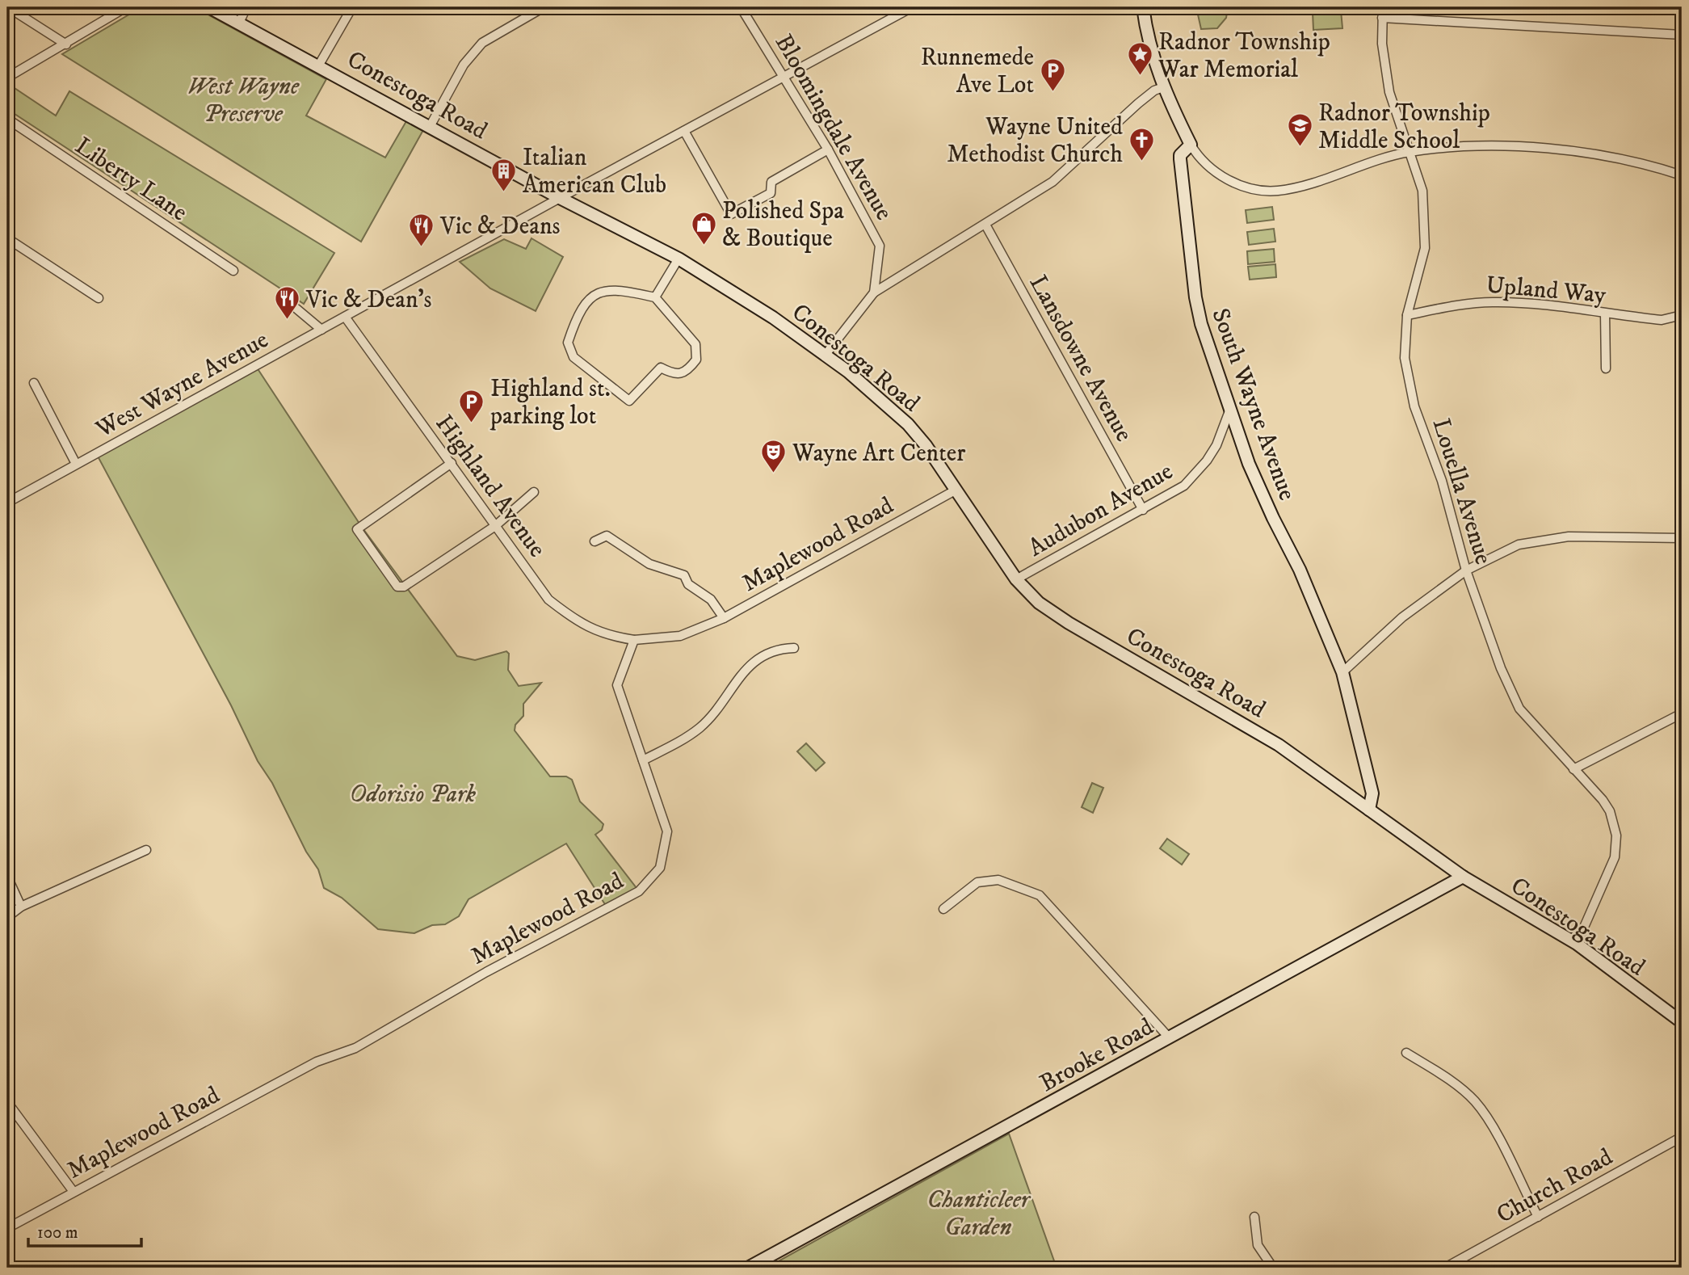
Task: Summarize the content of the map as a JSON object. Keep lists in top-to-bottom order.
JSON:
{
  "streets": {
    "main road": ["Conestoga Road", "South Wayne Avenue", "Brooke Road"],
    "street": [
      "Bloomingdale Avenue",
      "Liberty Lane",
      "Upland Way",
      "Lansdowne Avenue",
      "West Wayne Avenue",
      "Highland Avenue",
      "Louella Avenue",
      "Audubon Avenue",
      "Maplewood Road",
      "Church Road"
    ]
  },
  "crossings": [
    ["Conestoga Road", "West Wayne Avenue"],
    ["Conestoga Road", "South Wayne Avenue"],
    ["Conestoga Road", "Louella Avenue"],
    ["Conestoga Road", "Audubon Avenue"],
    ["Conestoga Road", "Maplewood Road"],
    ["Conestoga Road", "Brooke Road"],
    ["Bloomingdale Avenue", "West Wayne Avenue"],
    ["Upland Way", "Louella Avenue"],
    ["Lansdowne Avenue", "Audubon Avenue"],
    ["West Wayne Avenue", "Highland Avenue"],
    ["South Wayne Avenue", "Audubon Avenue"],
    ["Highland Avenue", "Maplewood Road"]
  ],
  "parks": ["West Wayne Preserve", "Odorisio Park", "Chanticleer Garden"],
  "places": {
    "place": ["Radnor Township War Memorial"],
    "parking": ["Runnemede Ave Lot", "Highland st. parking lot"],
    "school or university": ["Radnor Township Middle School"],
    "church": ["Wayne United Methodist Church"],
    "building": ["Italian American Club"],
    "shop": ["Polished Spa & Boutique"],
    "restaurant": ["Vic & Deans", "Vic & Dean's"],
    "theatre": ["Wayne Art Center"]
  },
  "scale_bar": "100 m"
}
